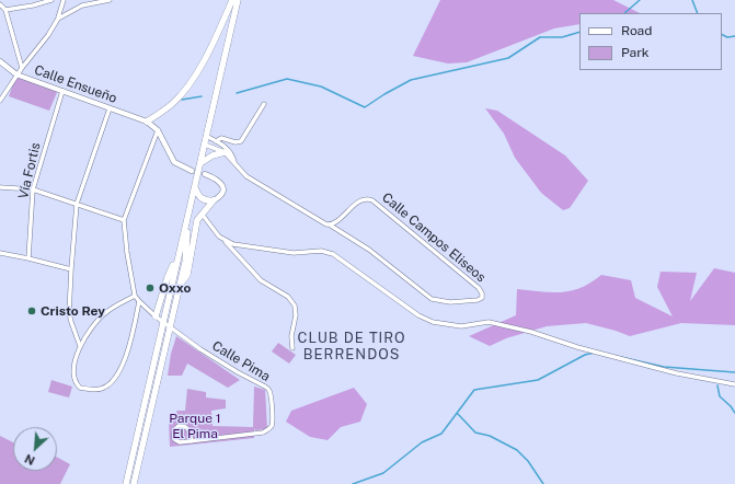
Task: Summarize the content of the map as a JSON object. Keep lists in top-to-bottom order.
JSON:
{
  "streets": {
    "street": [
      "Calle Ensueño",
      "Vía Fortis",
      "Calle Campos Eliseos",
      "Calle Pima"
    ]
  },
  "crossings": [
    ["Calle Ensueño", "Vía Fortis"]
  ],
  "districts": ["CLUB DE TIRO BERRENDOS"],
  "parks": ["Parque 1 El Pima"],
  "places": ["Oxxo", "Cristo Rey"],
  "legend": ["Road", "Park"],
  "north": "bottom left"
}
